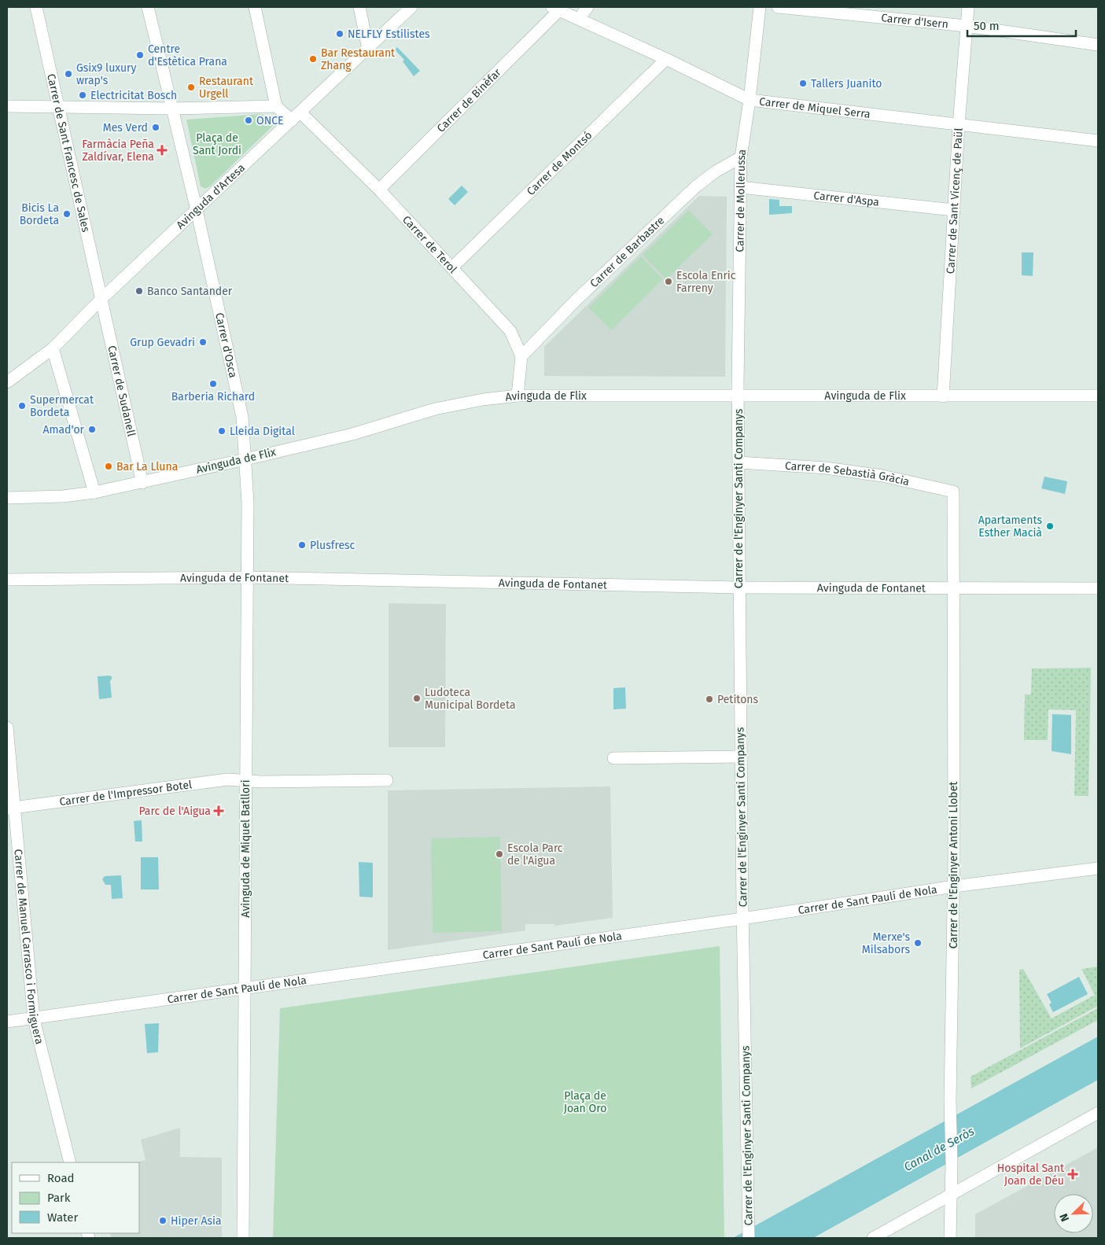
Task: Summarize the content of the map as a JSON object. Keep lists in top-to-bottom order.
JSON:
{
  "streets": {
    "street": [
      "Carrer d'Isern",
      "Carrer de Binèfar",
      "Carrer de Miquel Serra",
      "Carrer de Sant Francesc de Sales",
      "Carrer de Montsó",
      "Avinguda d'Artesa",
      "Carrer d'Aspa",
      "Carrer de Mollerussa",
      "Carrer de Sant Vicenç de Paül",
      "Carrer de Terol",
      "Carrer de Barbastre",
      "Carrer d'Osca",
      "Carrer de Sudanell",
      "Avinguda de Flix",
      "Carrer de Sebastià Gràcia",
      "Carrer de l'Enginyer Santi Companys",
      "Avinguda de Fontanet",
      "Carrer de l'Impressor Botel",
      "Avinguda de Miquel Batllori",
      "Carrer de l'Enginyer Antoni Llobet",
      "Carrer de Sant Paulí de Nola",
      "Carrer de Manuel Carrasco i Formiguera"
    ]
  },
  "crossings": [
    ["Carrer d'Isern", "Carrer de Sant Vicenç de Paül"],
    ["Carrer de Binèfar", "Carrer de Miquel Serra"],
    ["Carrer de Binèfar", "Carrer de Terol"],
    ["Carrer de Miquel Serra", "Carrer de Montsó"],
    ["Carrer de Miquel Serra", "Carrer de Mollerussa"],
    ["Carrer de Miquel Serra", "Carrer de Sant Vicenç de Paül"],
    ["Carrer de Sant Francesc de Sales", "Avinguda d'Artesa"],
    ["Carrer de Sant Francesc de Sales", "Carrer de Sudanell"],
    ["Carrer de Montsó", "Carrer de Terol"],
    ["Avinguda d'Artesa", "Carrer de Terol"],
    ["Avinguda d'Artesa", "Carrer d'Osca"],
    ["Avinguda d'Artesa", "Carrer de Sudanell"],
    ["Carrer d'Aspa", "Carrer de Mollerussa"],
    ["Carrer d'Aspa", "Carrer de Sant Vicenç de Paül"],
    ["Carrer de Mollerussa", "Carrer de Barbastre"],
    ["Carrer de Mollerussa", "Avinguda de Flix"],
    ["Carrer de Mollerussa", "Carrer de l'Enginyer Santi Companys"],
    ["Carrer de Sant Vicenç de Paül", "Avinguda de Flix"],
    ["Carrer de Terol", "Carrer de Barbastre"],
    ["Carrer de Terol", "Avinguda de Flix"],
    ["Carrer d'Osca", "Avinguda de Flix"],
    ["Carrer d'Osca", "Avinguda de Miquel Batllori"],
    ["Carrer de Sudanell", "Avinguda de Flix"],
    ["Avinguda de Flix", "Carrer de l'Enginyer Santi Companys"],
    ["Avinguda de Flix", "Avinguda de Miquel Batllori"],
    ["Carrer de Sebastià Gràcia", "Carrer de l'Enginyer Santi Companys"],
    ["Carrer de Sebastià Gràcia", "Carrer de l'Enginyer Antoni Llobet"],
    ["Carrer de l'Enginyer Santi Companys", "Avinguda de Fontanet"],
    ["Carrer de l'Enginyer Santi Companys", "Carrer de Sant Paulí de Nola"],
    ["Avinguda de Fontanet", "Avinguda de Miquel Batllori"],
    ["Avinguda de Fontanet", "Carrer de l'Enginyer Antoni Llobet"],
    ["Carrer de l'Impressor Botel", "Avinguda de Miquel Batllori"],
    ["Carrer de l'Impressor Botel", "Carrer de Manuel Carrasco i Formiguera"],
    ["Avinguda de Miquel Batllori", "Carrer de Sant Paulí de Nola"],
    ["Carrer de l'Enginyer Antoni Llobet", "Carrer de Sant Paulí de Nola"],
    ["Carrer de Sant Paulí de Nola", "Carrer de Manuel Carrasco i Formiguera"]
  ],
  "water": ["Canal de Seròs"],
  "parks": ["Plaça de Sant Jordi", "Plaça de Joan Oro"],
  "places": {
    "other": [
      "NELFLY Estilistes",
      "Centre d'Estètica Prana",
      "Bar Restaurant Zhang",
      "Gsix9 luxury wrap's",
      "Tallers Juanito",
      "Restaurant Urgell",
      "Electricitat Bosch",
      "ONCE",
      "Mes Verd",
      "Bicis La Bordeta",
      "Escola Enric Farreny",
      "Banco Santander",
      "Grup Gevadri",
      "Barberia Richard",
      "Supermercat Bordeta",
      "Amad'or",
      "Lleida Digital",
      "Bar La Lluna",
      "Apartaments Esther Macià",
      "Plusfresc",
      "Ludoteca Municipal Bordeta",
      "Petitons",
      "Escola Parc de l'Aigua",
      "Merxe's Milsabors",
      "Hiper Asia"
    ],
    "health": ["Farmàcia Peña Zaldívar, Elena", "Parc de l'Aigua", "Hospital Sant Joan de Déu"]
  },
  "legend": ["Road", "Park", "Water"],
  "scale_bar": "50 m",
  "north": "bottom left"
}
